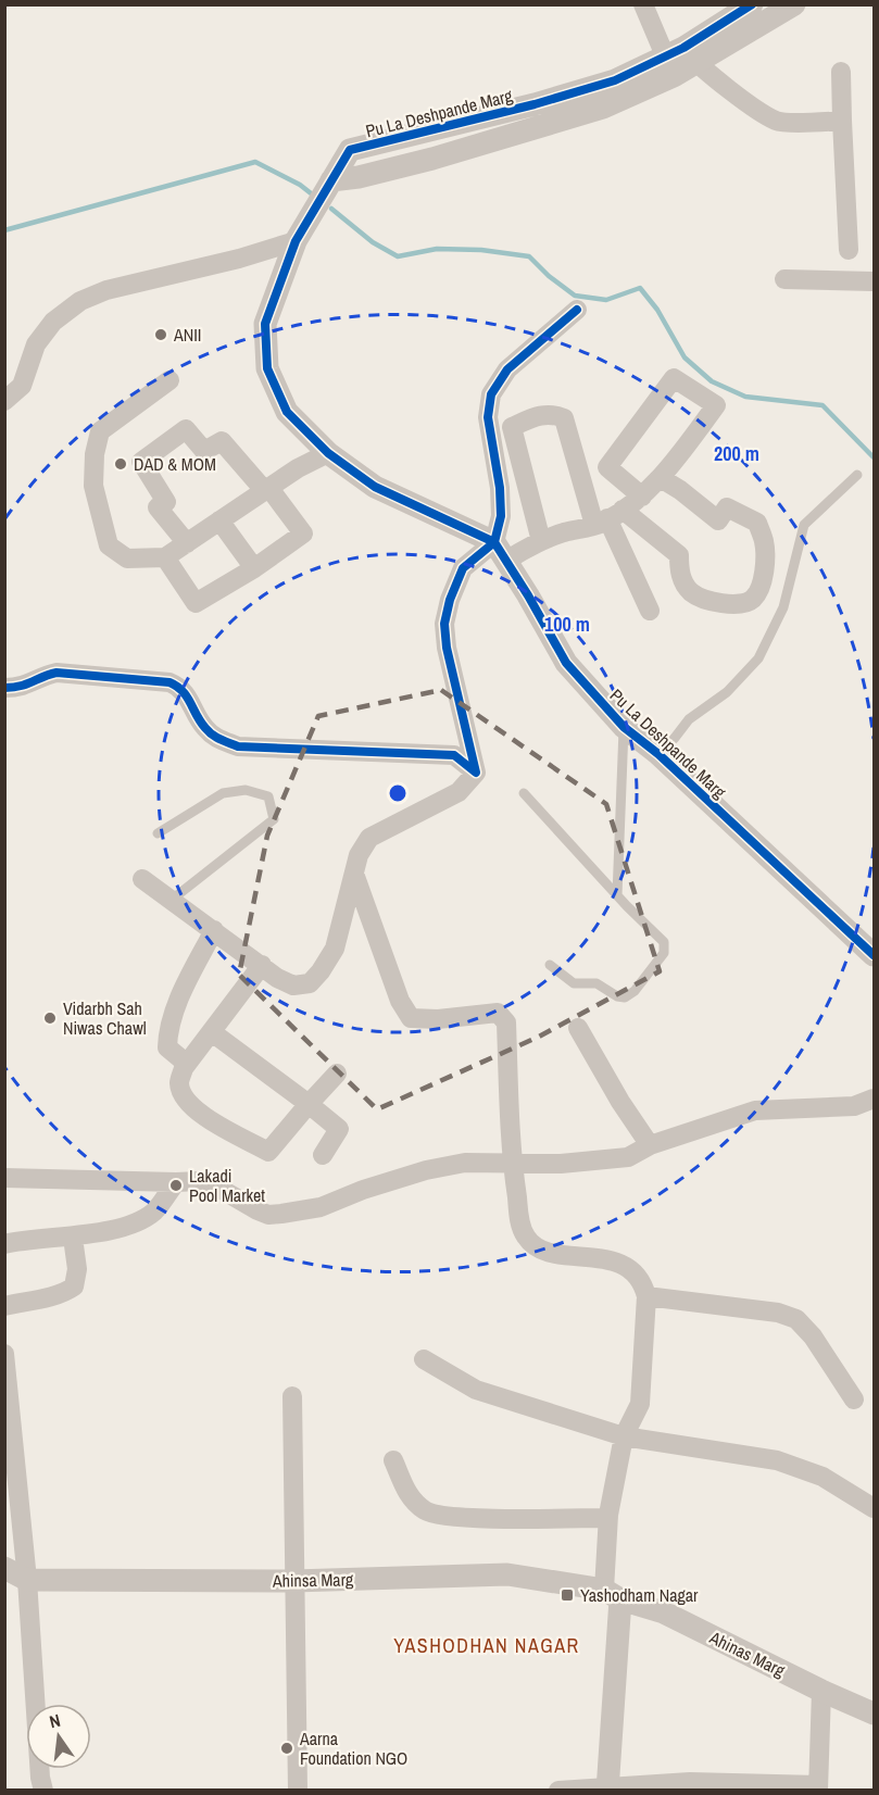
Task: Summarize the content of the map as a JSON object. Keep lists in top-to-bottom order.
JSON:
{
  "streets": {
    "street": ["Pu La Deshpande Marg", "Ahinsa Marg", "Ahinas Marg"]
  },
  "crossings": [
    ["Ahinsa Marg", "Ahinas Marg"]
  ],
  "districts": ["YASHODHAN NAGAR"],
  "places": {
    "other": [
      "ANII",
      "DAD & MOM",
      "Vidarbh Sah Niwas Chawl",
      "Lakadi Pool Market",
      "Aarna Foundation NGO"
    ],
    "transit": ["Yashodham Nagar"]
  },
  "north": "top",
  "rings": ["200 m", "100 m"]
}
